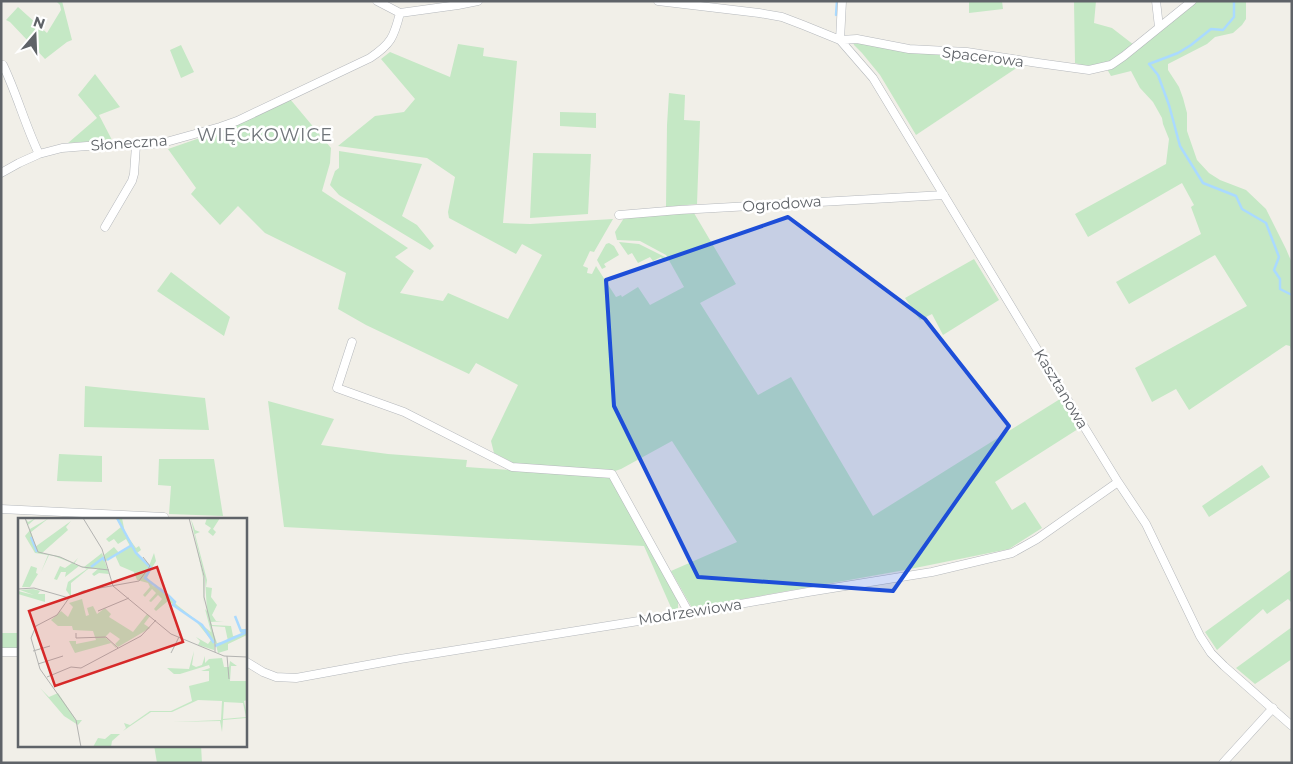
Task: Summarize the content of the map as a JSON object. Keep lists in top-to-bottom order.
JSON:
{
  "streets": {
    "street": [
      "Spacerowa",
      "Słoneczna",
      "Ogrodowa",
      "Kasztanowa",
      "Modrzewiowa"
    ]
  },
  "crossings": [
    ["Spacerowa", "Kasztanowa"],
    ["Ogrodowa", "Kasztanowa"],
    ["Kasztanowa", "Modrzewiowa"]
  ],
  "districts": ["WIĘCKOWICE"],
  "north": "top"
}
